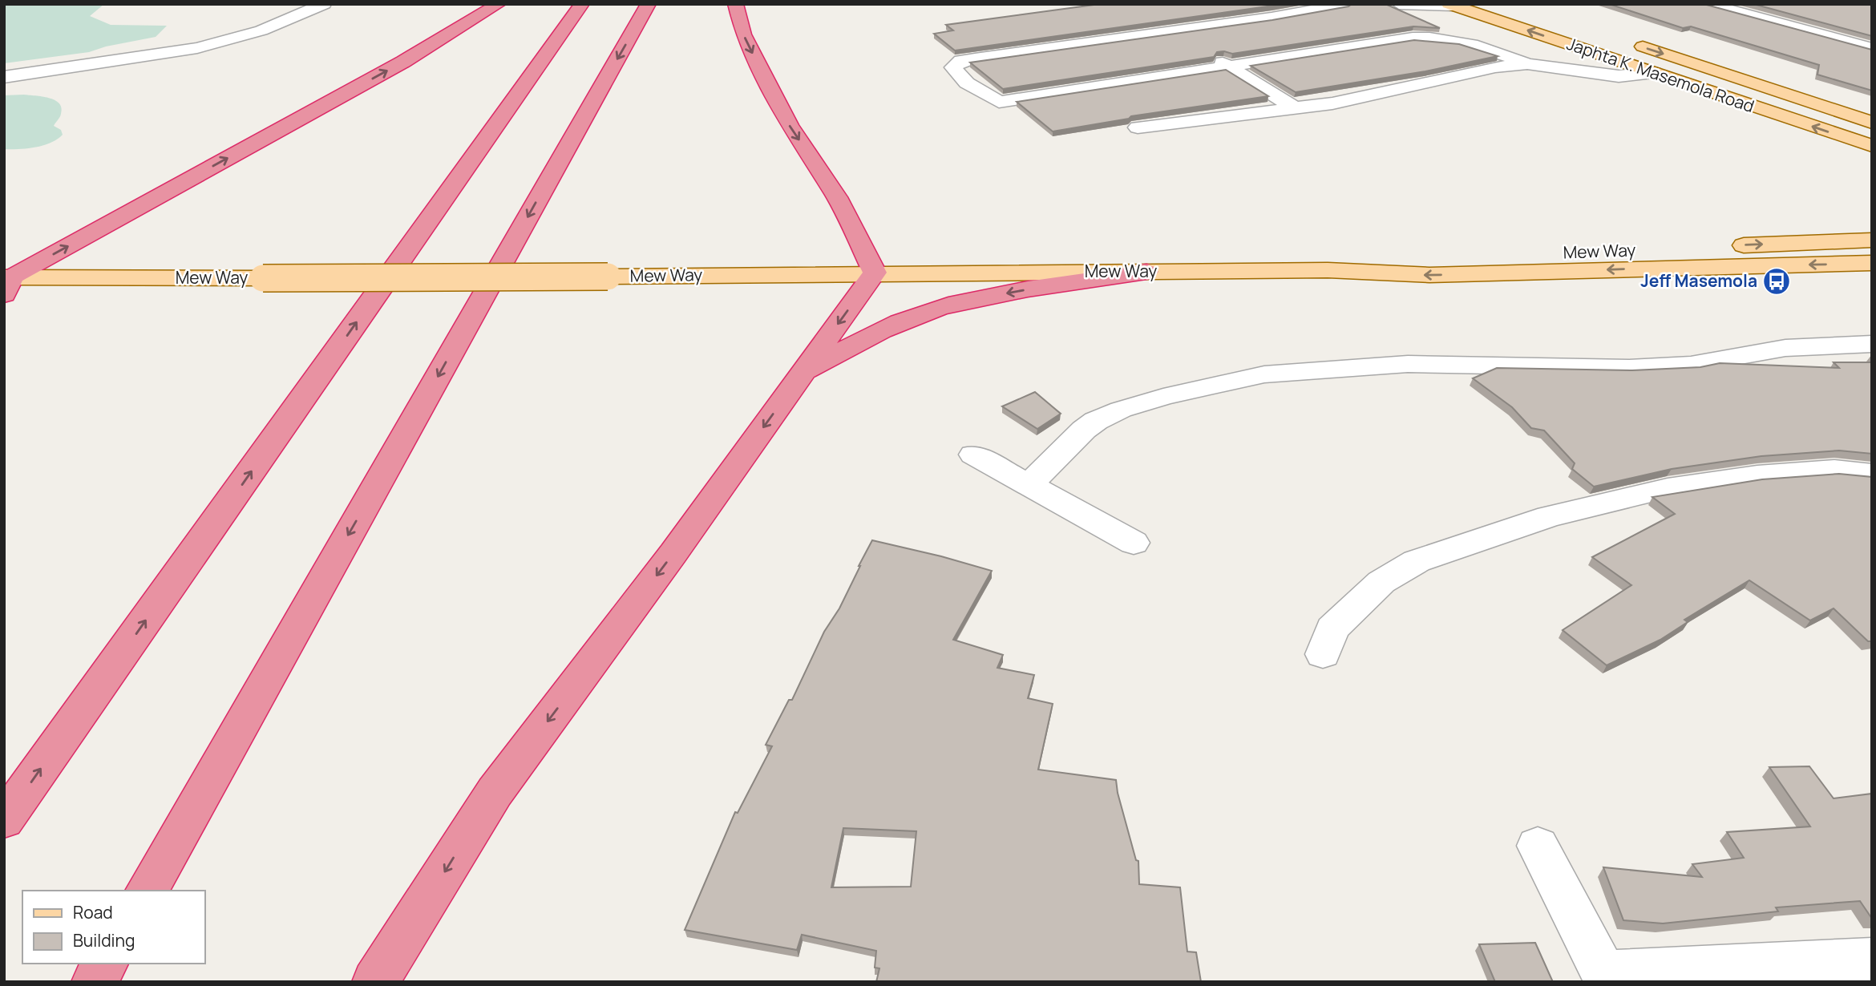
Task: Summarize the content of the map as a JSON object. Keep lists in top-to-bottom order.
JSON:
{
  "streets": {
    "main road": ["Japhta K. Masemola Road", "Mew Way"]
  },
  "places": {
    "bus stop": ["Jeff Masemola"]
  },
  "legend": ["Road", "Building"]
}
